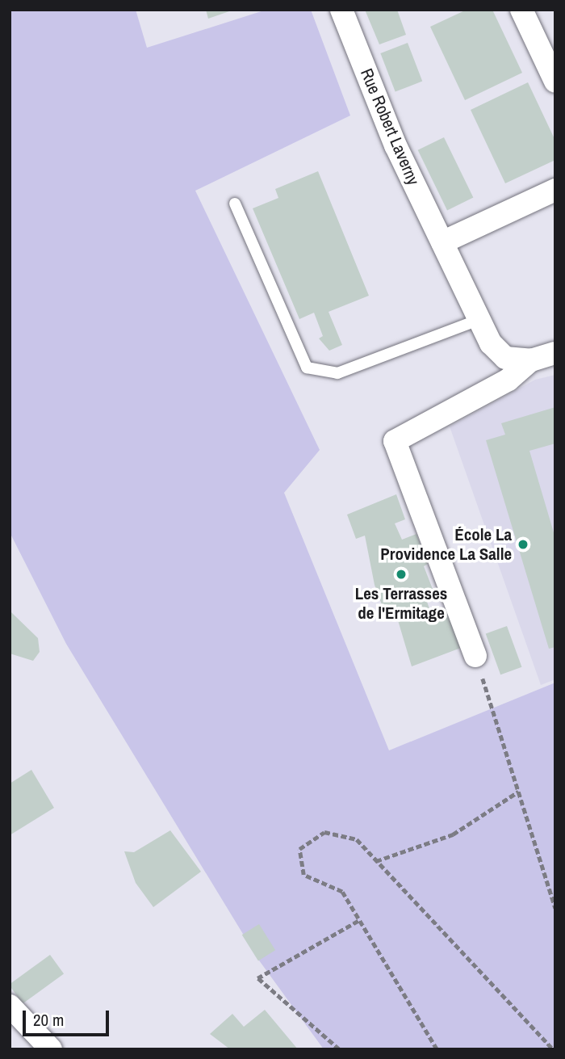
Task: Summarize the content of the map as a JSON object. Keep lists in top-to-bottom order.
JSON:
{
  "streets": {
    "street": ["Rue Robert Laverny"]
  },
  "places": ["École La Providence La Salle", "Les Terrasses de l'Ermitage"],
  "scale_bar": "20 m"
}
